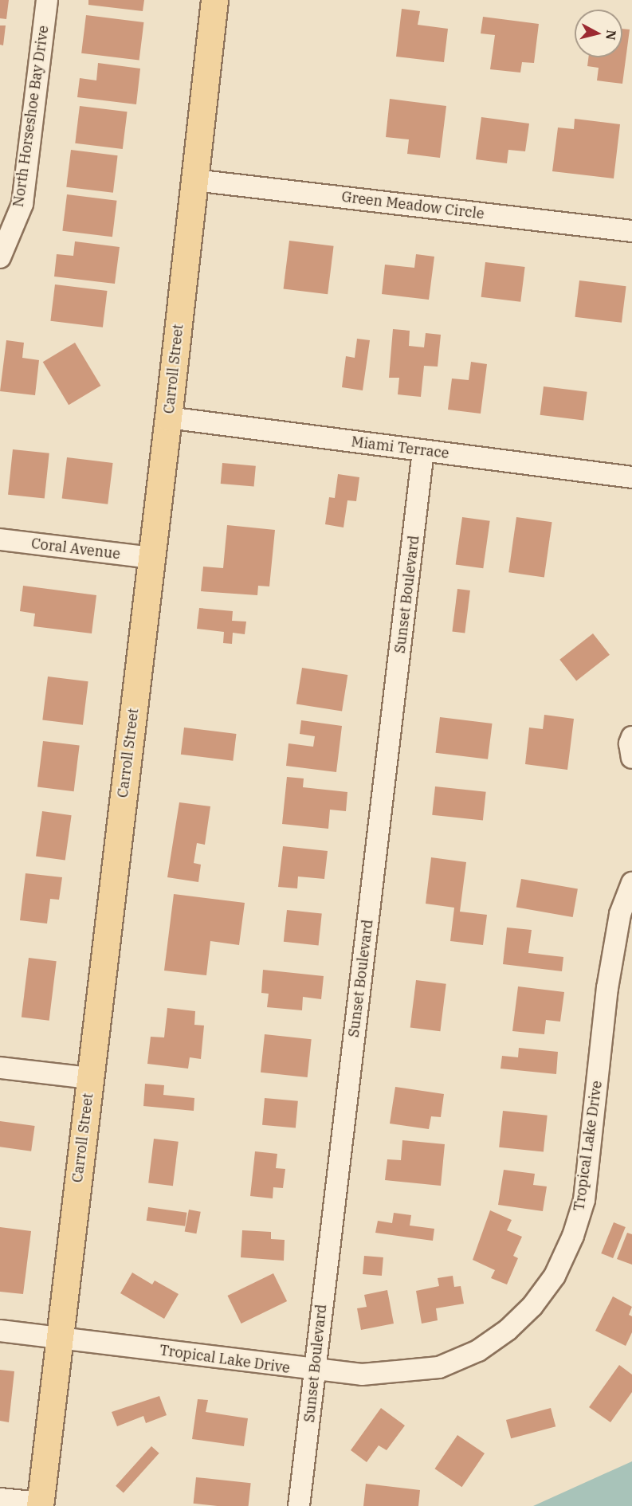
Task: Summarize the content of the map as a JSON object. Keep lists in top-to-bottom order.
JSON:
{
  "streets": {
    "main road": ["Carroll Street"],
    "street": [
      "North Horseshoe Bay Drive",
      "Green Meadow Circle",
      "Miami Terrace",
      "Coral Avenue",
      "Sunset Boulevard",
      "Tropical Lake Drive"
    ]
  },
  "crossings": [
    ["Green Meadow Circle", "Carroll Street"],
    ["Carroll Street", "Miami Terrace"],
    ["Carroll Street", "Coral Avenue"],
    ["Carroll Street", "Tropical Lake Drive"],
    ["Miami Terrace", "Sunset Boulevard"],
    ["Sunset Boulevard", "Tropical Lake Drive"]
  ],
  "north": "right"
}
